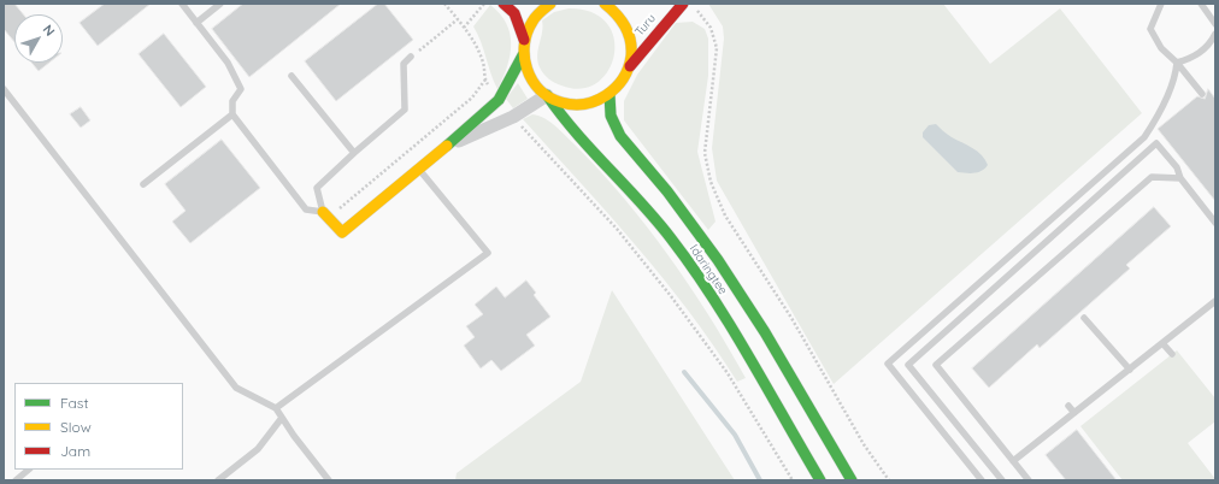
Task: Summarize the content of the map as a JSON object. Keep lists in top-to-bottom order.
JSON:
{
  "streets": {
    "main road": ["Turu", "Idaringtee"]
  },
  "crossings": [
    ["Turu", "Idaringtee"]
  ],
  "legend": ["Fast", "Slow", "Jam"],
  "north": "top right"
}
